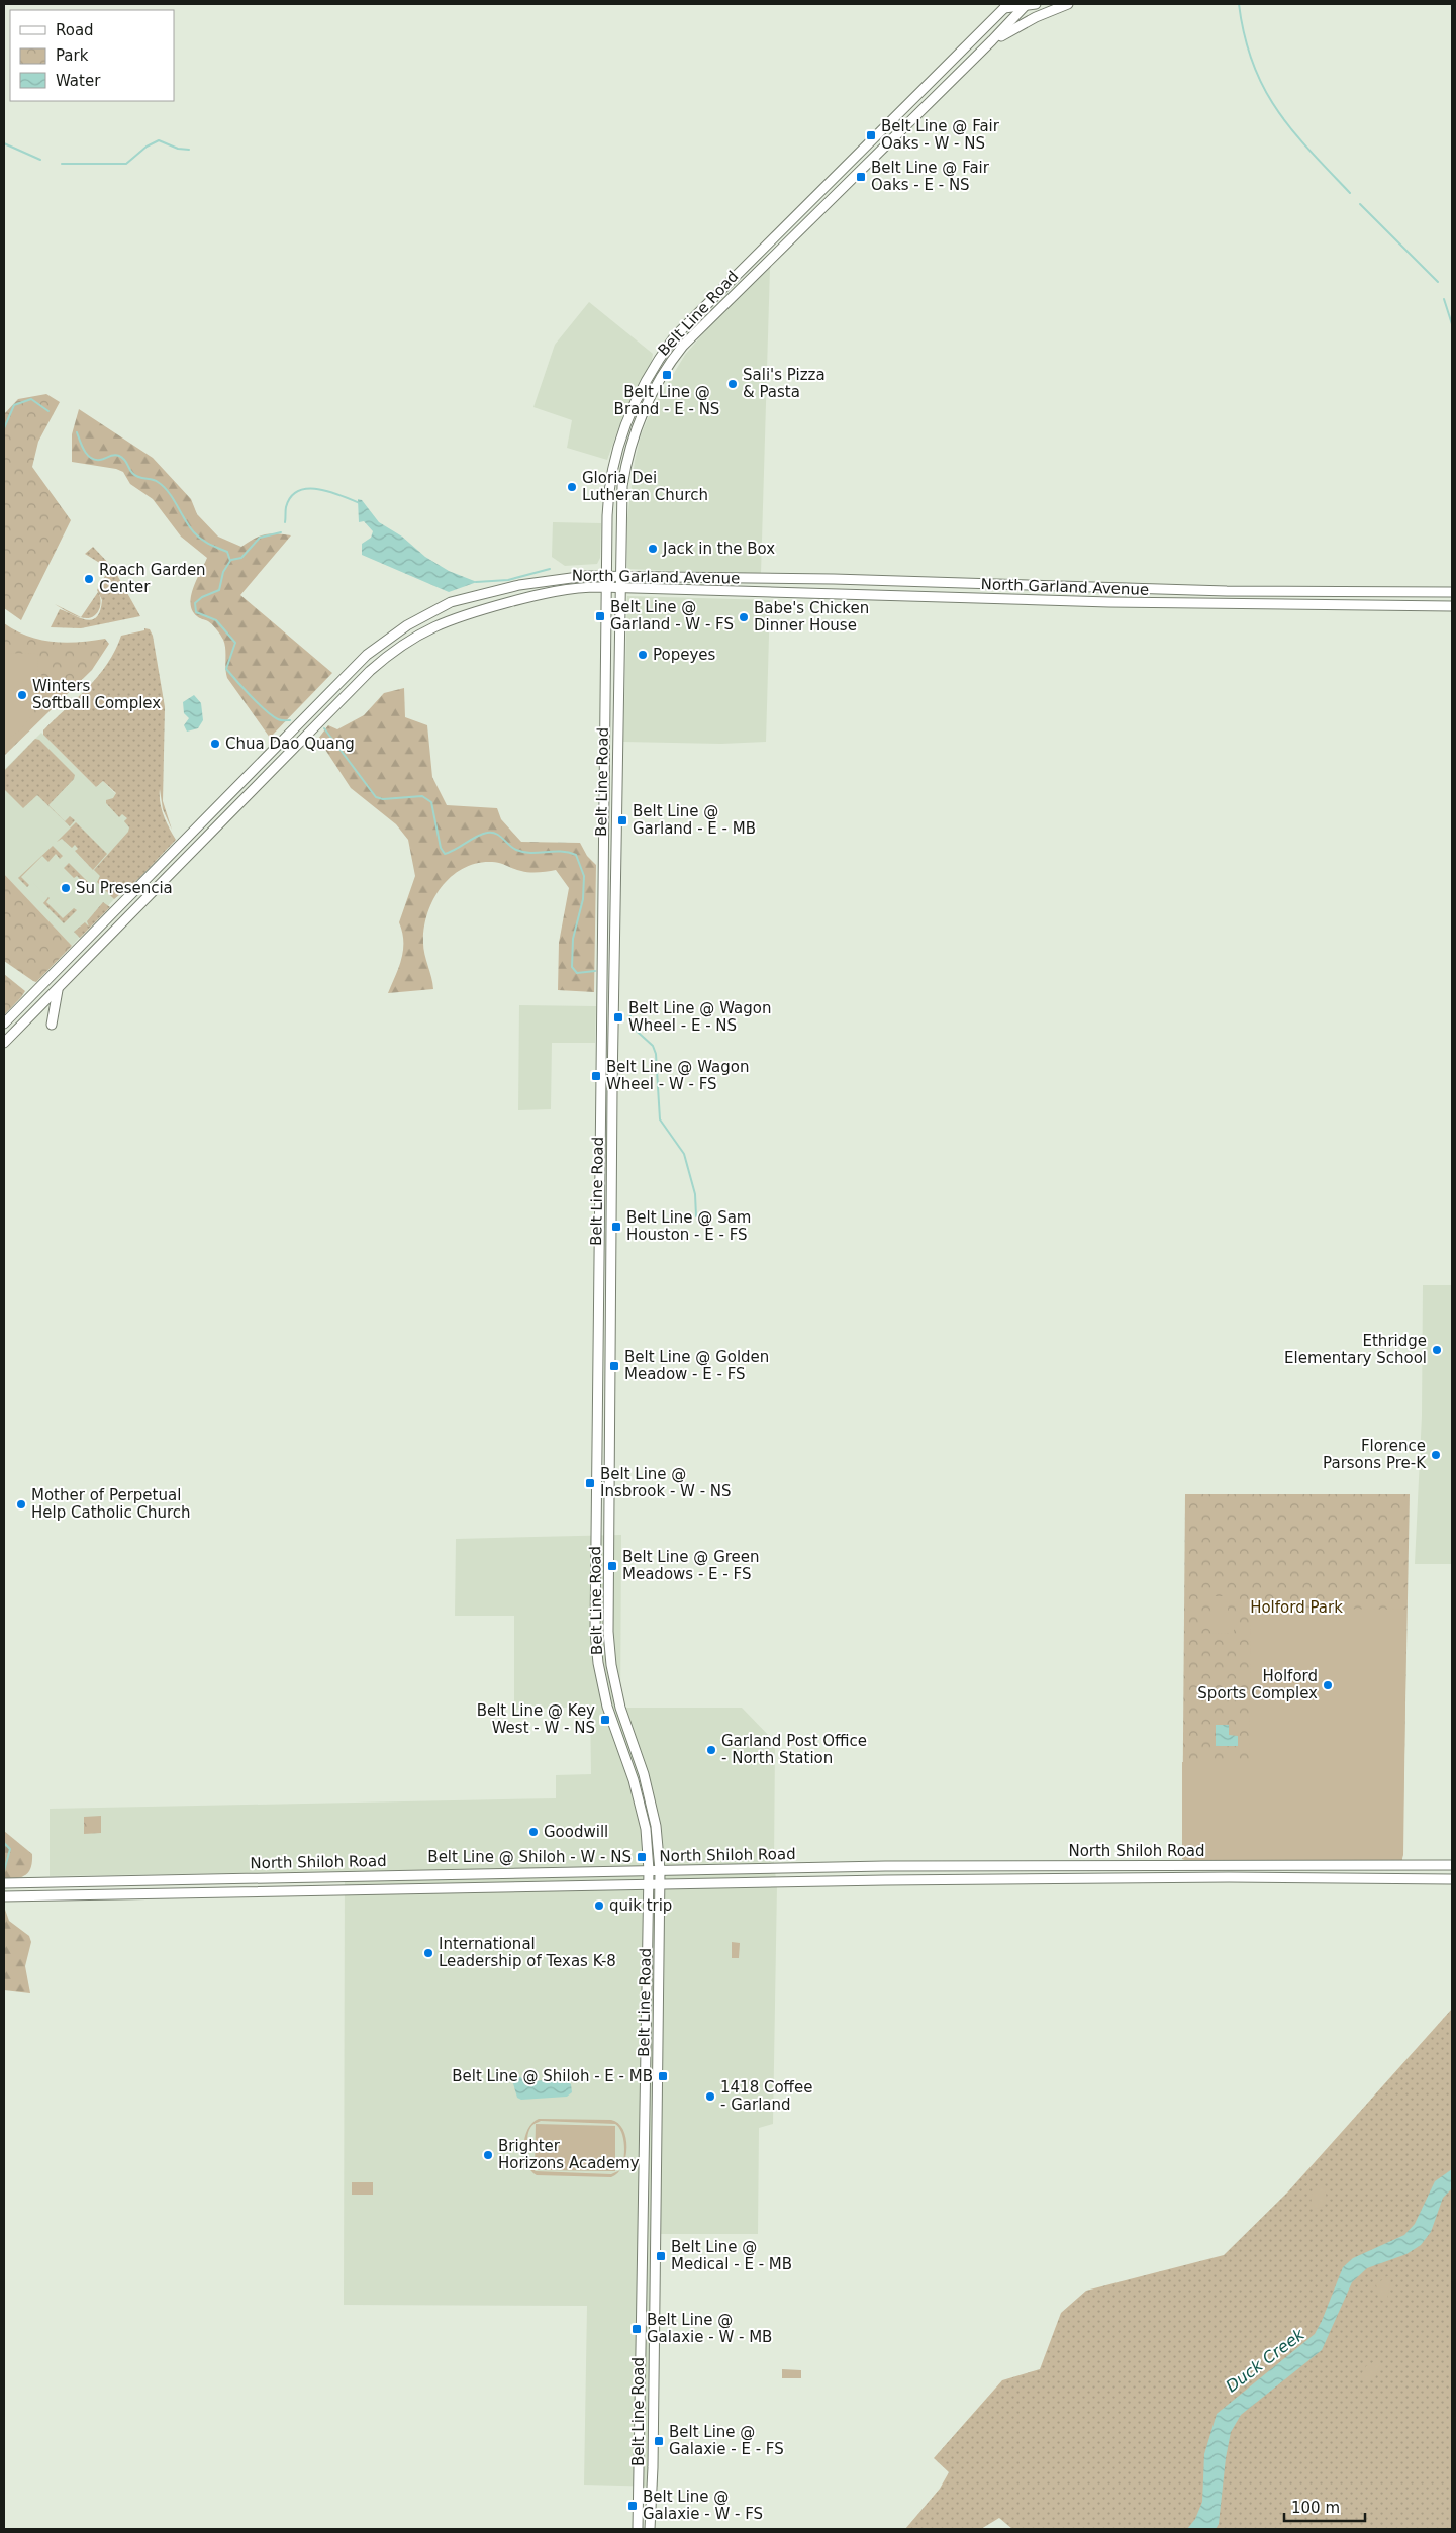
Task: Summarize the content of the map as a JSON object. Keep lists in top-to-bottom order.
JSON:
{
  "streets": {
    "main road": ["Belt Line Road", "North Garland Avenue", "North Shiloh Road"]
  },
  "crossings": [
    ["Belt Line Road", "North Garland Avenue"],
    ["Belt Line Road", "North Shiloh Road"]
  ],
  "water": ["Duck Creek"],
  "parks": ["Holford Park"],
  "places": {
    "transit": [
      "Belt Line @ Fair Oaks - W - NS",
      "Belt Line @ Fair Oaks - E - NS",
      "Belt Line @ Brand - E - NS",
      "Belt Line @ Garland - W - FS",
      "Belt Line @ Garland - E - MB",
      "Belt Line @ Wagon Wheel - E - NS",
      "Belt Line @ Wagon Wheel - W - FS",
      "Belt Line @ Sam Houston - E - FS",
      "Belt Line @ Golden Meadow - E - FS",
      "Belt Line @ Insbrook - W - NS",
      "Belt Line @ Green Meadows - E - FS",
      "Belt Line @ Key West - W - NS",
      "Belt Line @ Shiloh - W - NS",
      "Belt Line @ Shiloh - E - MB",
      "Belt Line @ Medical - E - MB",
      "Belt Line @ Galaxie - W - MB",
      "Belt Line @ Galaxie - E - FS",
      "Belt Line @ Galaxie - W - FS"
    ],
    "other": [
      "Sali's Pizza & Pasta",
      "Gloria Dei Lutheran Church",
      "Jack in the Box",
      "Roach Garden Center",
      "Babe's Chicken Dinner House",
      "Popeyes",
      "Winters Softball Complex",
      "Chua Dao Quang",
      "Su Presencia",
      "Ethridge Elementary School",
      "Florence Parsons Pre-K",
      "Mother of Perpetual Help Catholic Church",
      "Holford Sports Complex",
      "Garland Post Office - North Station",
      "Goodwill",
      "quik trip",
      "International Leadership of Texas K-8",
      "1418 Coffee - Garland",
      "Brighter Horizons Academy"
    ]
  },
  "legend": ["Road", "Park", "Water"],
  "scale_bar": "100 m"
}
